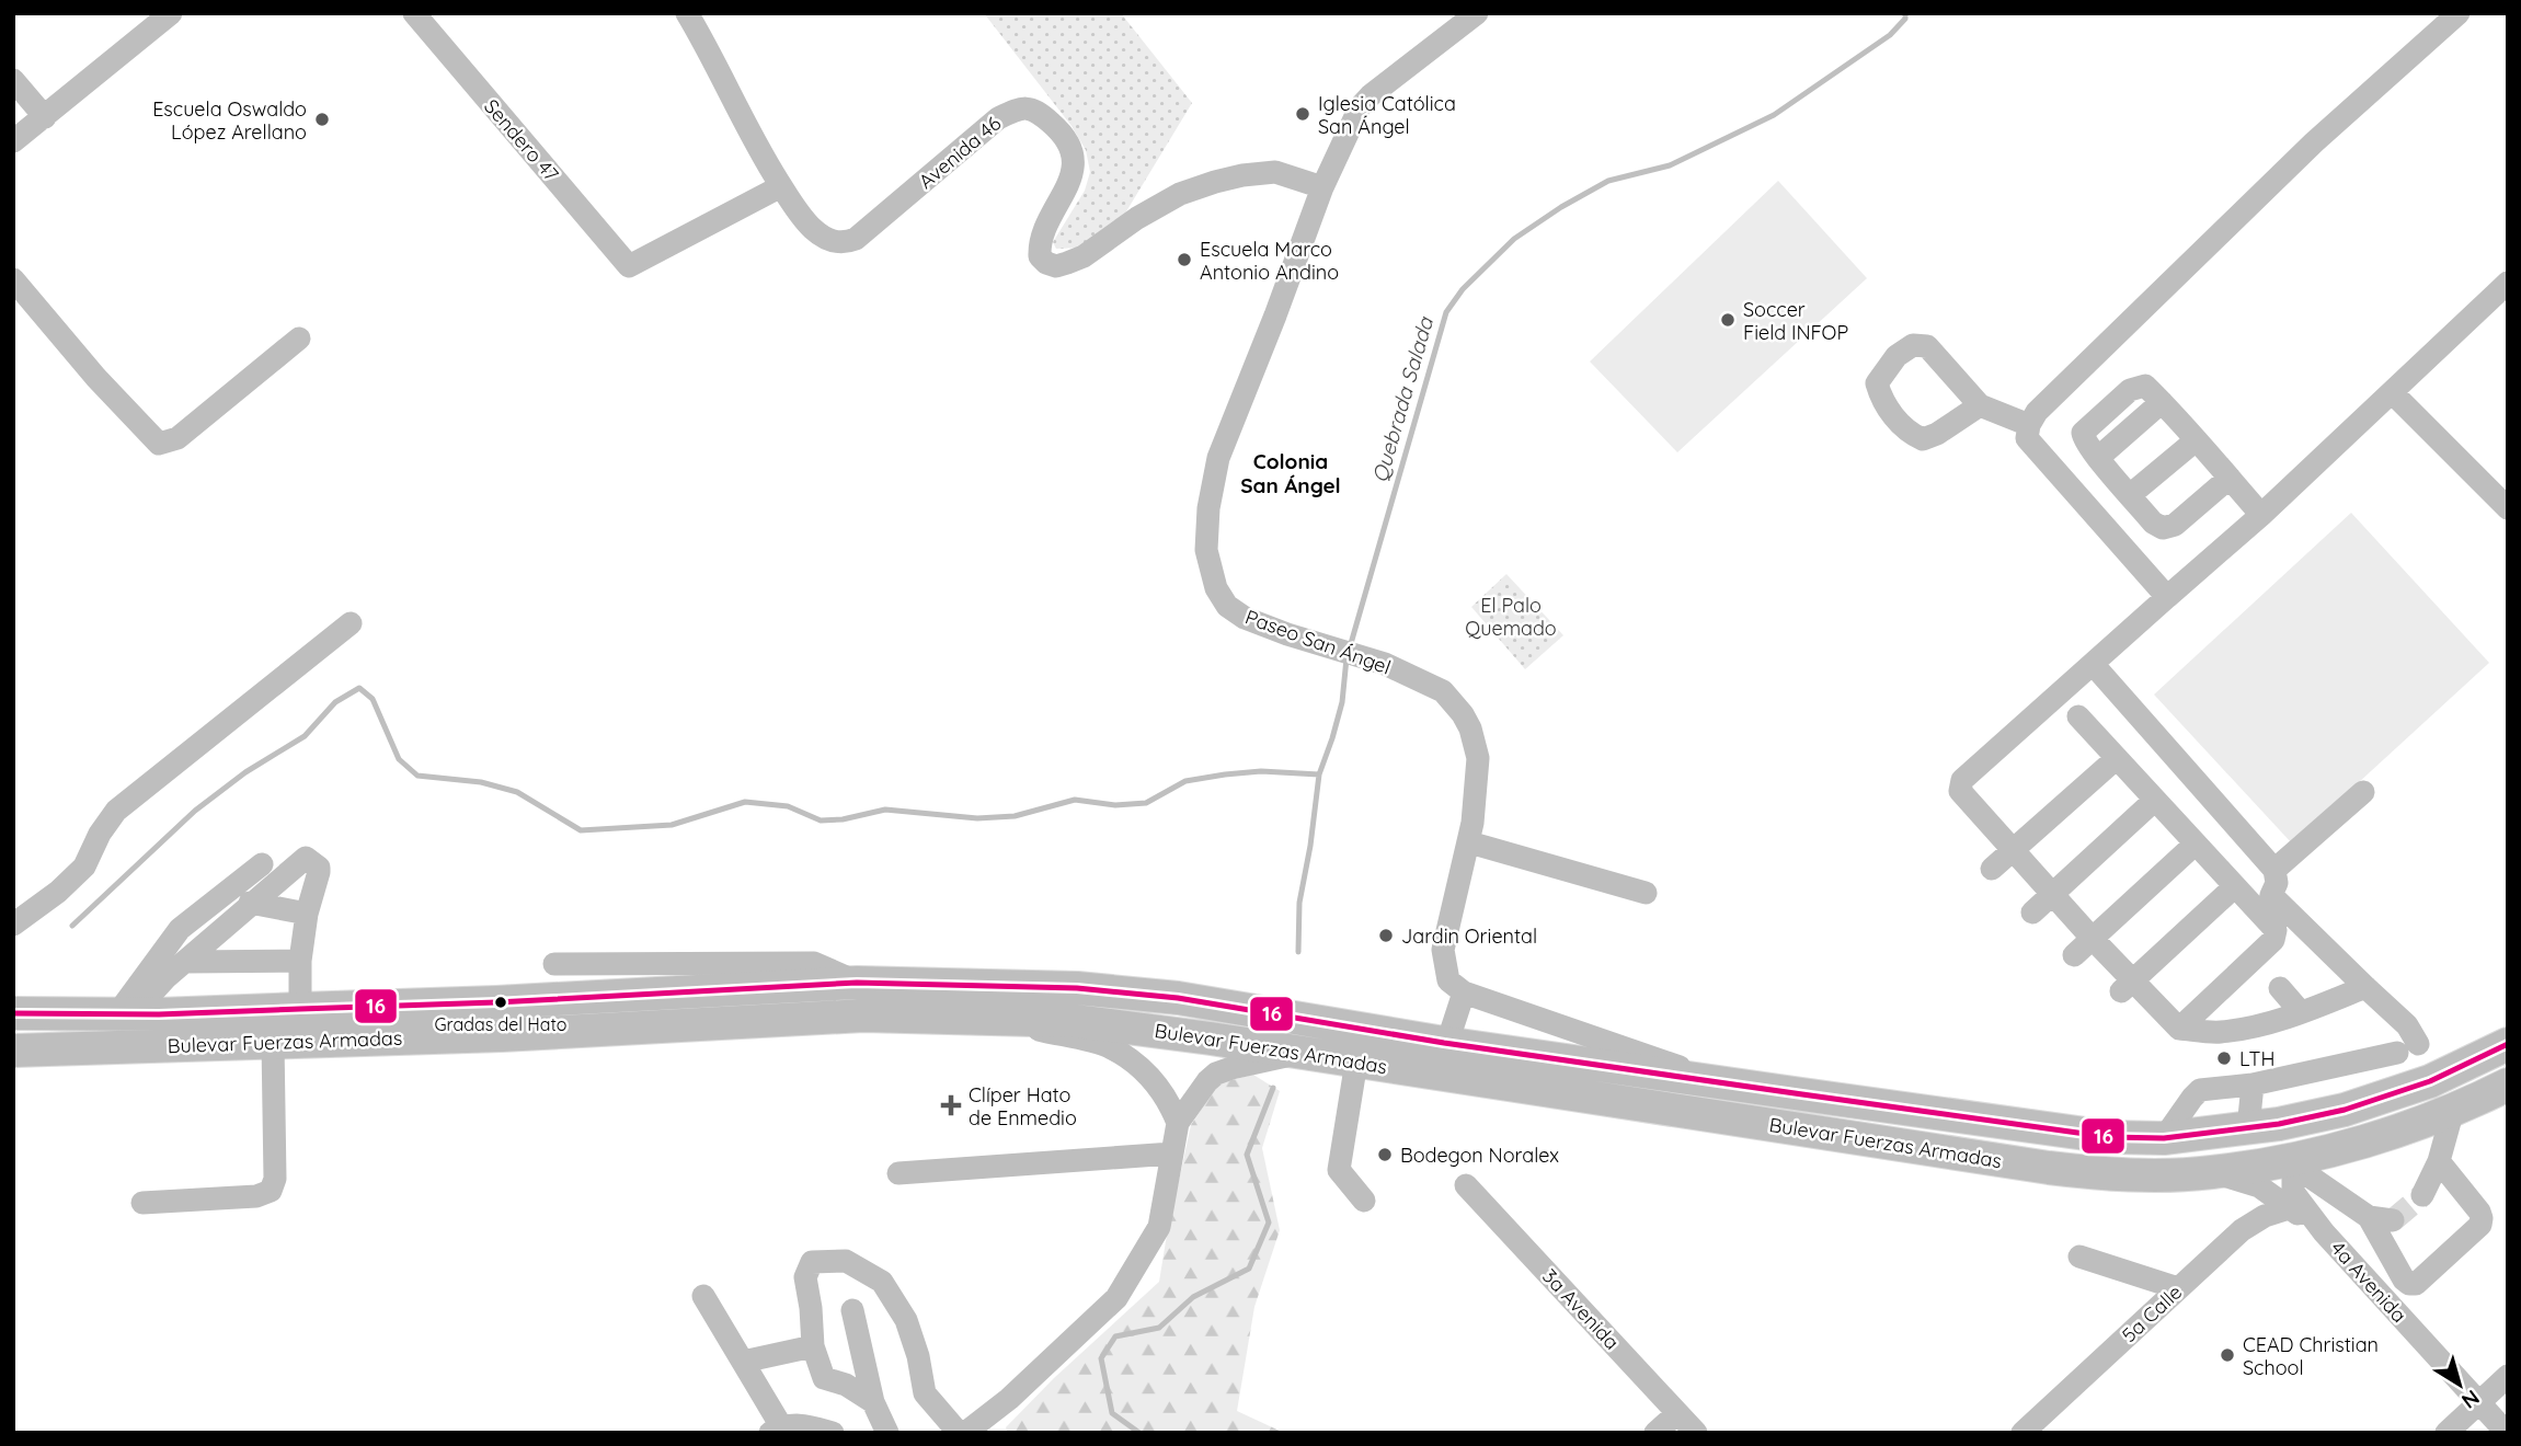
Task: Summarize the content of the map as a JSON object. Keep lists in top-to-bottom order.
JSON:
{
  "streets": {
    "highway": ["Bulevar Fuerzas Armadas"],
    "street": [
      "Sendero 47",
      "Avenida 46",
      "Paseo San Ángel",
      "4a Avenida",
      "3a Avenida",
      "5a Calle"
    ]
  },
  "crossings": [
    ["Sendero 47", "Avenida 46"],
    ["Avenida 46", "Paseo San Ángel"],
    ["Bulevar Fuerzas Armadas", "4a Avenida"],
    ["4a Avenida", "5a Calle"]
  ],
  "districts": ["Colonia San Ángel"],
  "water": ["Quebrada Salada"],
  "parks": ["El Palo Quemado"],
  "places": {
    "other": [
      "Iglesia Católica San Ángel",
      "Escuela Oswaldo López Arellano",
      "Escuela Marco Antonio Andino",
      "Soccer Field INFOP",
      "Jardin Oriental",
      "Gradas del Hato",
      "LTH",
      "Bodegon Noralex",
      "CEAD Christian School"
    ],
    "health": ["Clíper Hato de Enmedio"]
  },
  "lines": ["transit line 16"],
  "north": "bottom right"
}
